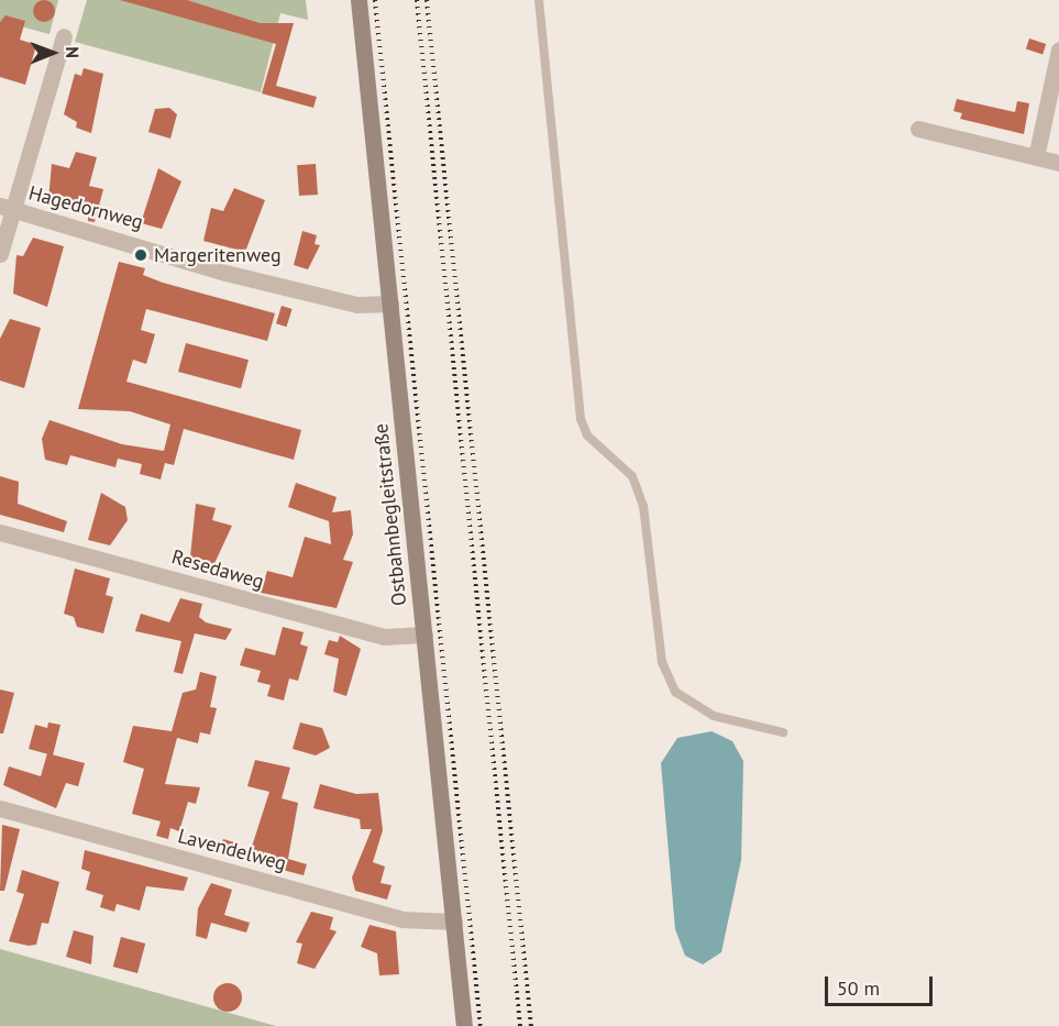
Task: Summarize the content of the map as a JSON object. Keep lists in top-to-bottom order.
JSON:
{
  "streets": {
    "street": [
      "Hagedornweg",
      "Ostbahnbegleitstraße",
      "Resedaweg",
      "Lavendelweg"
    ]
  },
  "crossings": [
    ["Hagedornweg", "Ostbahnbegleitstraße"],
    ["Ostbahnbegleitstraße", "Resedaweg"],
    ["Ostbahnbegleitstraße", "Lavendelweg"]
  ],
  "places": ["Margeritenweg"],
  "scale_bar": "50 m",
  "north": "right"
}
